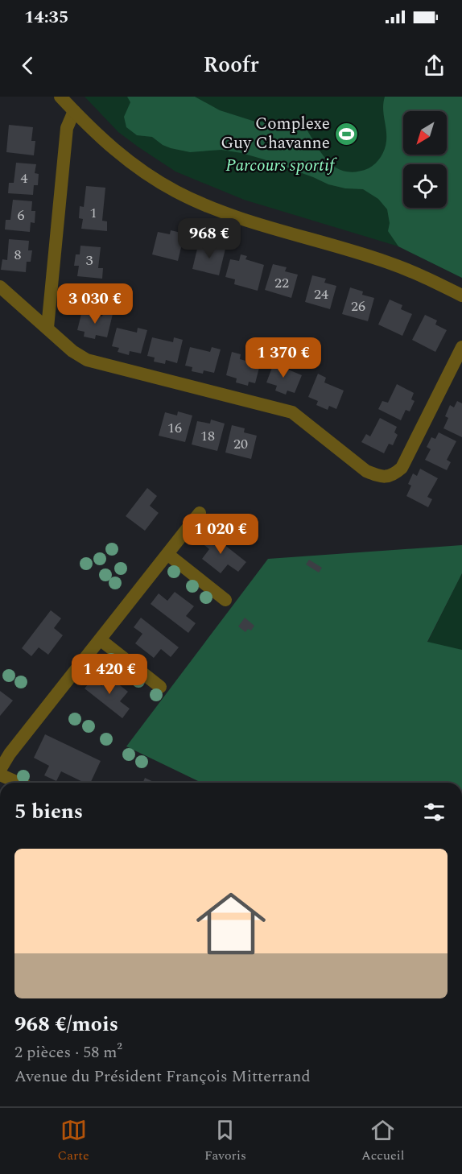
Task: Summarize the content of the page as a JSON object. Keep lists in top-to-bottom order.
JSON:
{
  "parks": ["Parcours sportif"],
  "places": {
    "sports": ["Complexe Guy Chavanne"]
  },
  "house_numbers": [
    "4",
    "1",
    "6",
    "8",
    "3",
    "22",
    "24",
    "26",
    "16",
    "18",
    "20"
  ],
  "north": "bottom left",
  "page": {
    "status": "14:35",
    "header": "Roofr",
    "price": [
      "968 €",
      "3 030 €",
      "1 370 €",
      "1 020 €",
      "1 420 €"
    ],
    "heading": "5 biens",
    "list": [
      {
        "name": "968 €/mois",
        "note": "2 pièces · 58 m² · Avenue du Président François Mitterrand"
      }
    ],
    "tabs": ["Carte", "Favoris", "Accueil"]
  }
}
